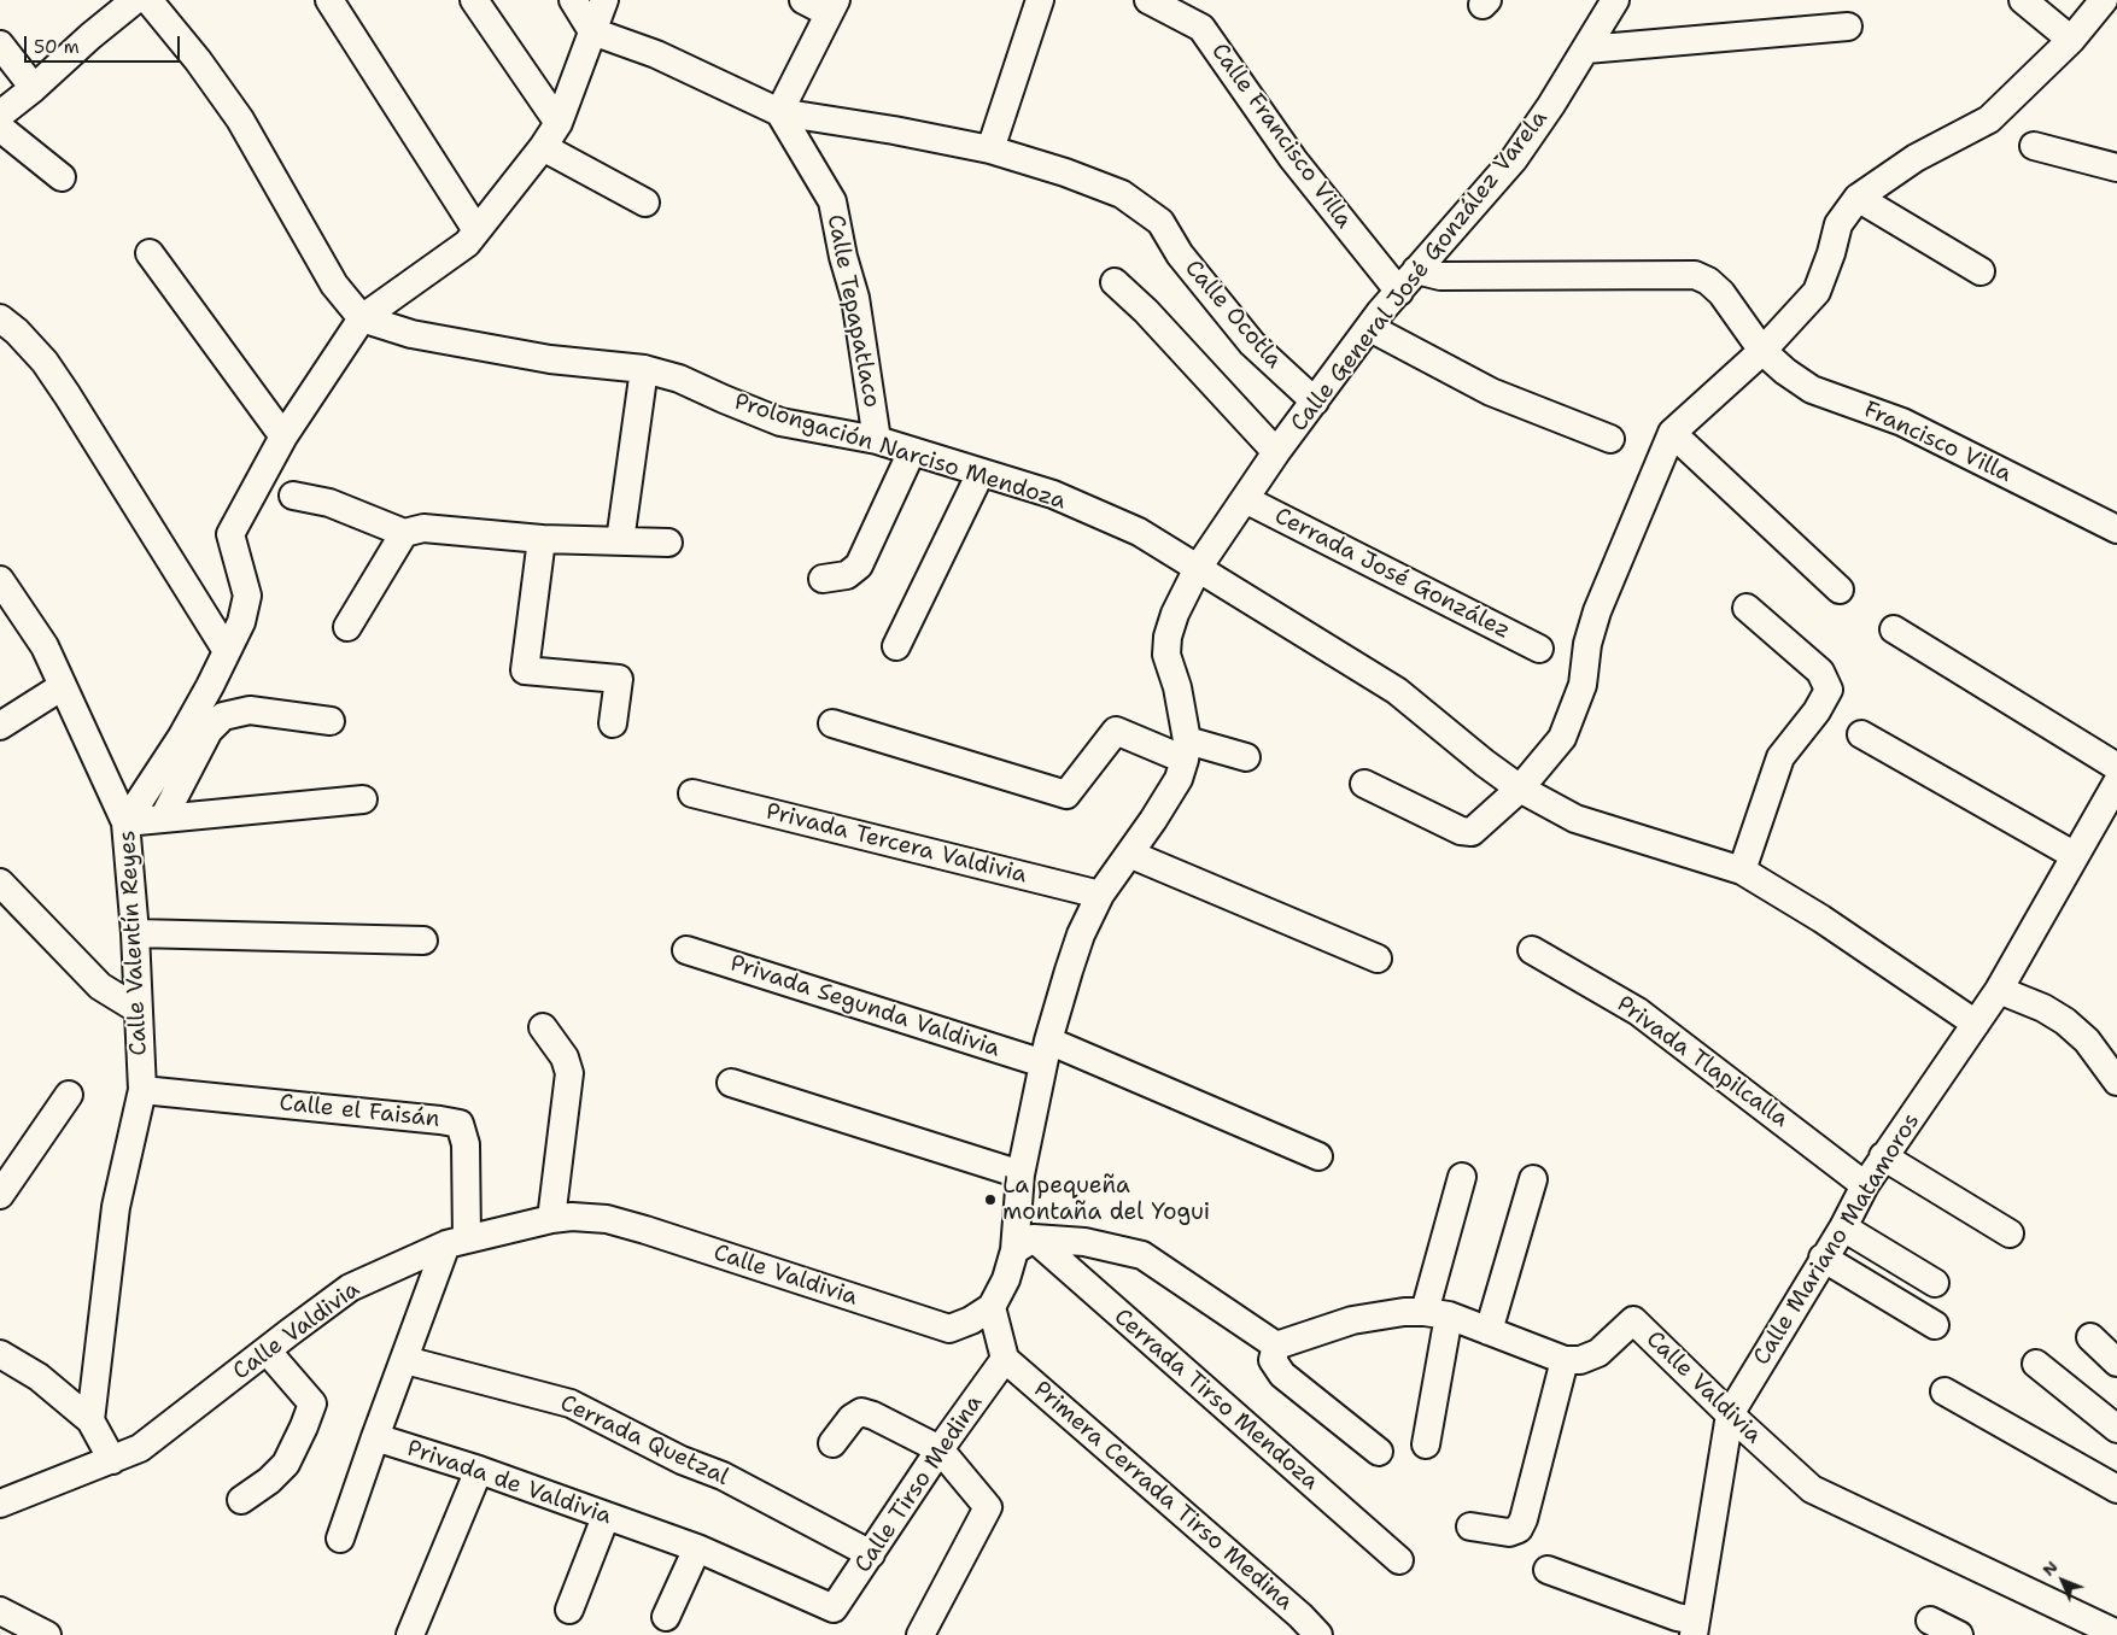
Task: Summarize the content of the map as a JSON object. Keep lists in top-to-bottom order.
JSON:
{
  "streets": {
    "street": [
      "Calle Francisco Villa",
      "Calle General José González Varela",
      "Calle Tepapatlaco",
      "Calle Ocotla",
      "Francisco Villa",
      "Prolongación Narciso Mendoza",
      "Cerrada José González",
      "Privada Tercera Valdivia",
      "Calle Valentín Reyes",
      "Privada Segunda Valdivia",
      "Privada Tlapilcalla",
      "Calle el Faisán",
      "Calle Mariano Matamoros",
      "Calle Valdivia",
      "Cerrada Tirso Mendoza",
      "Cerrada Quetzal",
      "Privada de Valdivia",
      "Calle Tirso Medina",
      "Primera Cerrada Tirso Medina"
    ]
  },
  "crossings": [
    ["Calle Francisco Villa", "Calle General José González Varela"],
    ["Calle General José González Varela", "Calle Ocotla"],
    ["Calle General José González Varela", "Prolongación Narciso Mendoza"],
    ["Calle General José González Varela", "Cerrada José González"],
    ["Calle Tepapatlaco", "Prolongación Narciso Mendoza"],
    ["Prolongación Narciso Mendoza", "Calle Valentín Reyes"],
    ["Prolongación Narciso Mendoza", "Calle Mariano Matamoros"],
    ["Calle Valentín Reyes", "Calle el Faisán"],
    ["Privada Tlapilcalla", "Calle Mariano Matamoros"],
    ["Calle el Faisán", "Calle Valdivia"],
    ["Calle Mariano Matamoros", "Calle Valdivia"],
    ["Cerrada Quetzal", "Calle Tirso Medina"],
    ["Privada de Valdivia", "Calle Tirso Medina"],
    ["Calle Tirso Medina", "Primera Cerrada Tirso Medina"]
  ],
  "places": ["La pequeña montaña del Yogui"],
  "scale_bar": "50 m",
  "north": "top left"
}
